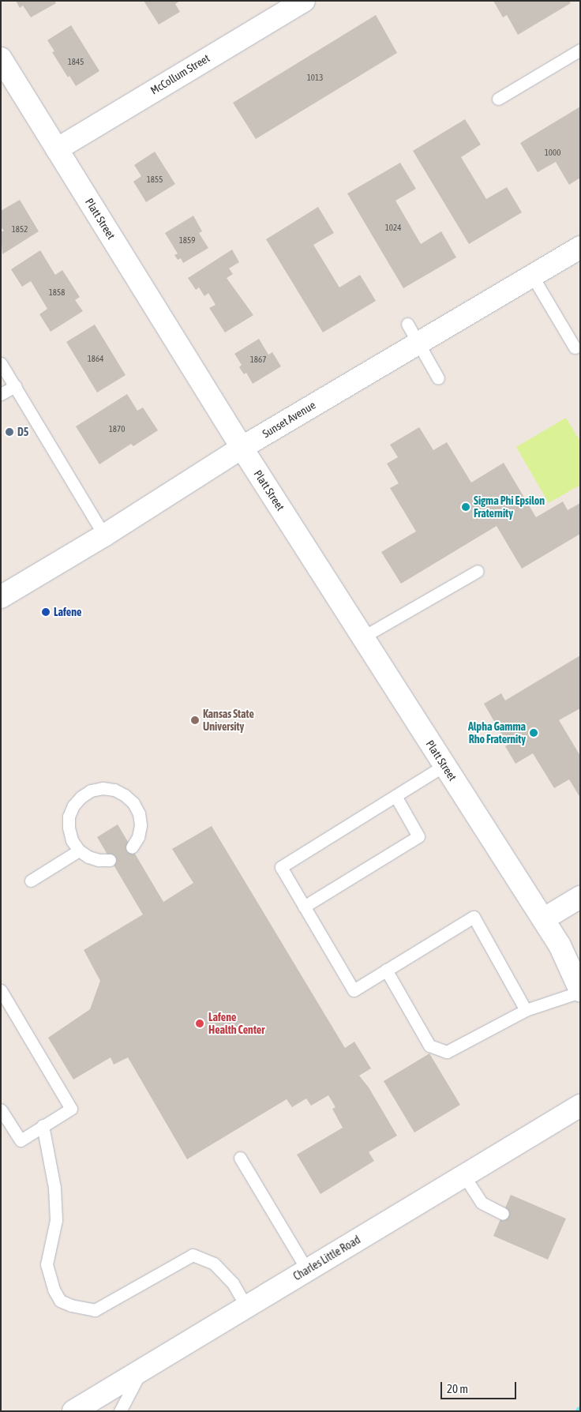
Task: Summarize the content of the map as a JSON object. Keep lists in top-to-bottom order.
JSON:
{
  "streets": {
    "street": [
      "McCollum Street",
      "Platt Street",
      "Sunset Avenue",
      "Charles Little Road"
    ]
  },
  "crossings": [
    ["McCollum Street", "Platt Street"],
    ["Platt Street", "Sunset Avenue"]
  ],
  "places": [
    "D5",
    "Sigma Phi Epsilon Fraternity",
    "Lafene",
    "Kansas State University",
    "Alpha Gamma Rho Fraternity",
    "Lafene Health Center"
  ],
  "house_numbers": [
    "1845",
    "1013",
    "1000",
    "1855",
    "1024",
    "1852",
    "1859",
    "1858",
    "1864",
    "1867",
    "1870"
  ],
  "scale_bar": "20 m"
}
